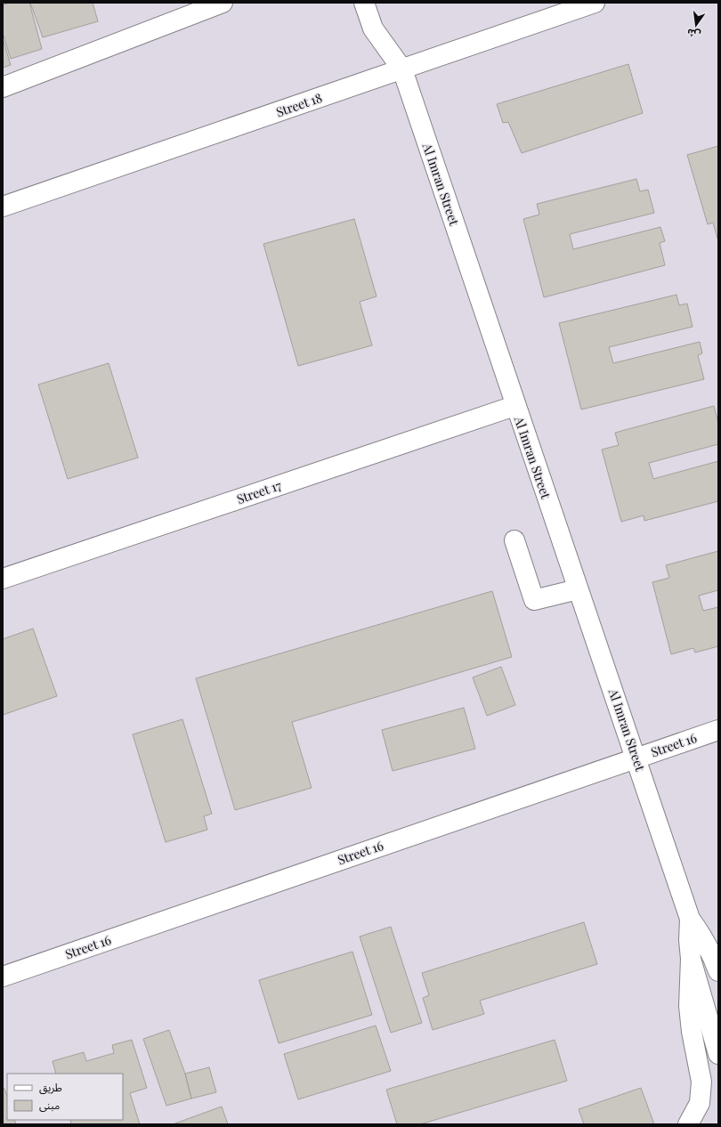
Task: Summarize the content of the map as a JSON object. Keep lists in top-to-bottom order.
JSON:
{
  "streets": {
    "street": [
      "Street 18",
      "Al Imran Street",
      "Street 17",
      "Street 16"
    ]
  },
  "crossings": [
    ["Street 18", "Al Imran Street"],
    ["Al Imran Street", "Street 17"],
    ["Al Imran Street", "Street 16"]
  ],
  "legend": ["طريق", "مبنى"],
  "north": "bottom"
}
